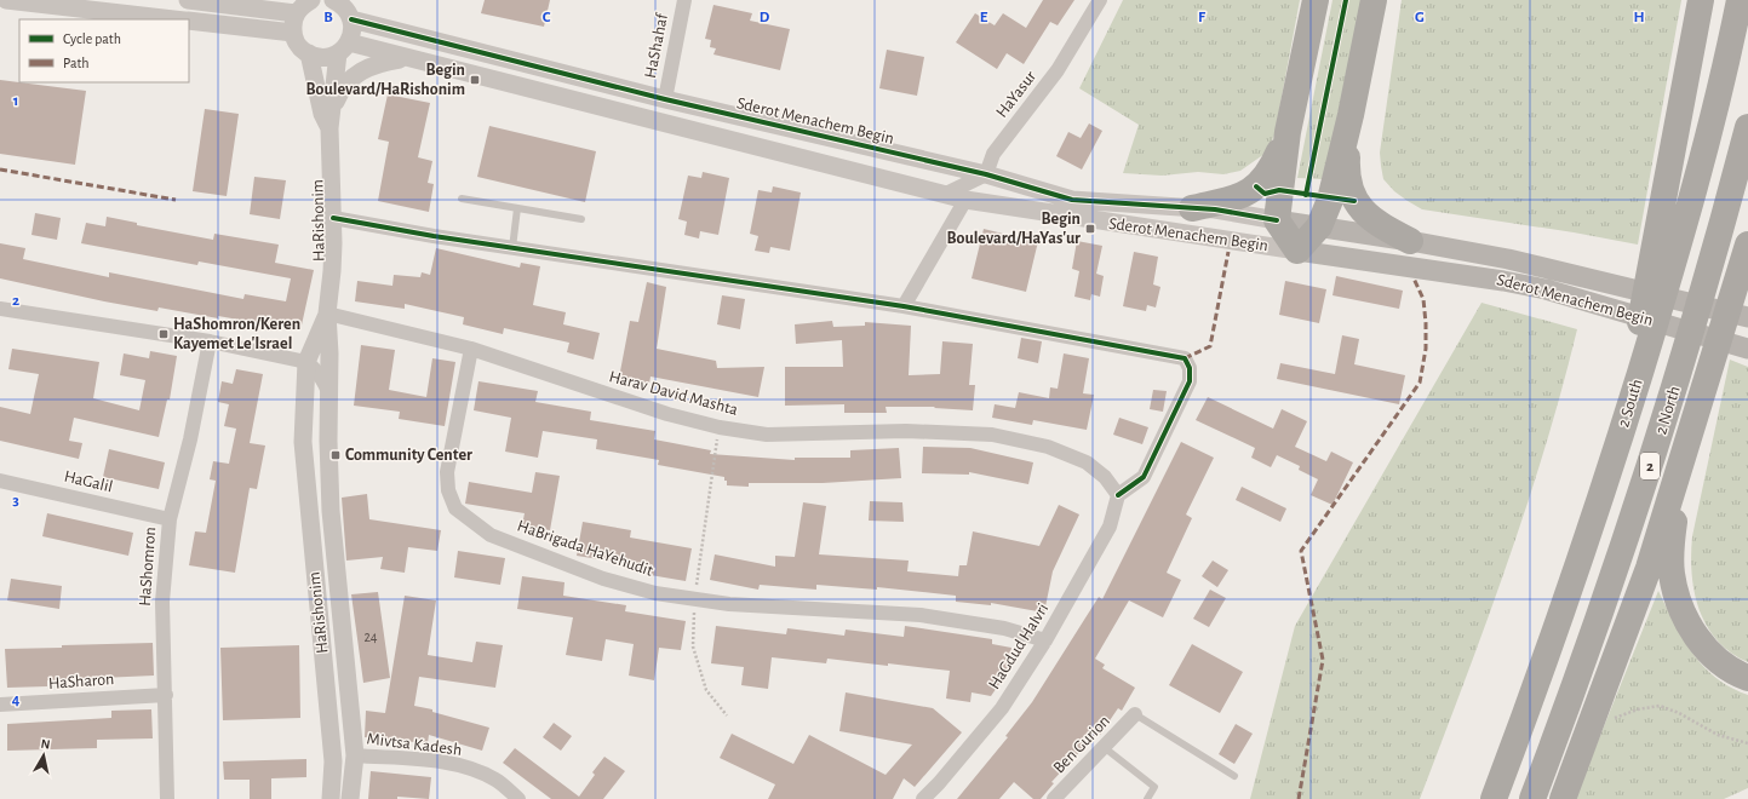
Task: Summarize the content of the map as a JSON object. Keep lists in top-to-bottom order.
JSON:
{
  "streets": {
    "highway": ["2 South", "2 North", "2"],
    "main road": ["Sderot Menachem Begin"],
    "street": [
      "HaShahaf",
      "HaYasur",
      "HaRishonim",
      "Harav David Mashta",
      "HaGalil",
      "HaBrigada HaYehudit",
      "HaShomron",
      "HaGdud HaIvri",
      "HaSharon",
      "Mivtsa Kadesh",
      "Ben Gurion"
    ]
  },
  "crossings": [
    ["HaShahaf", "Sderot Menachem Begin"],
    ["HaYasur", "Sderot Menachem Begin"],
    ["Sderot Menachem Begin", "HaRishonim"],
    ["HaRishonim", "Harav David Mashta"],
    ["HaRishonim", "Mivtsa Kadesh"],
    ["Harav David Mashta", "HaBrigada HaYehudit"],
    ["Harav David Mashta", "HaGdud HaIvri"],
    ["HaGalil", "HaShomron"],
    ["HaBrigada HaYehudit", "HaGdud HaIvri"],
    ["HaShomron", "HaSharon"]
  ],
  "places": {
    "transit": [
      "Begin Boulevard/HaRishonim",
      "Begin Boulevard/HaYas'ur",
      "HaShomron/Keren Kayemet Le'Israel",
      "Community Center"
    ]
  },
  "house_numbers": ["24"],
  "legend": ["Cycle path", "Path"],
  "north": "top",
  "grid": {
    "columns": [
      "B",
      "C",
      "D",
      "E",
      "F",
      "G",
      "H"
    ],
    "rows": [
      "1",
      "2",
      "3",
      "4"
    ]
  }
}
